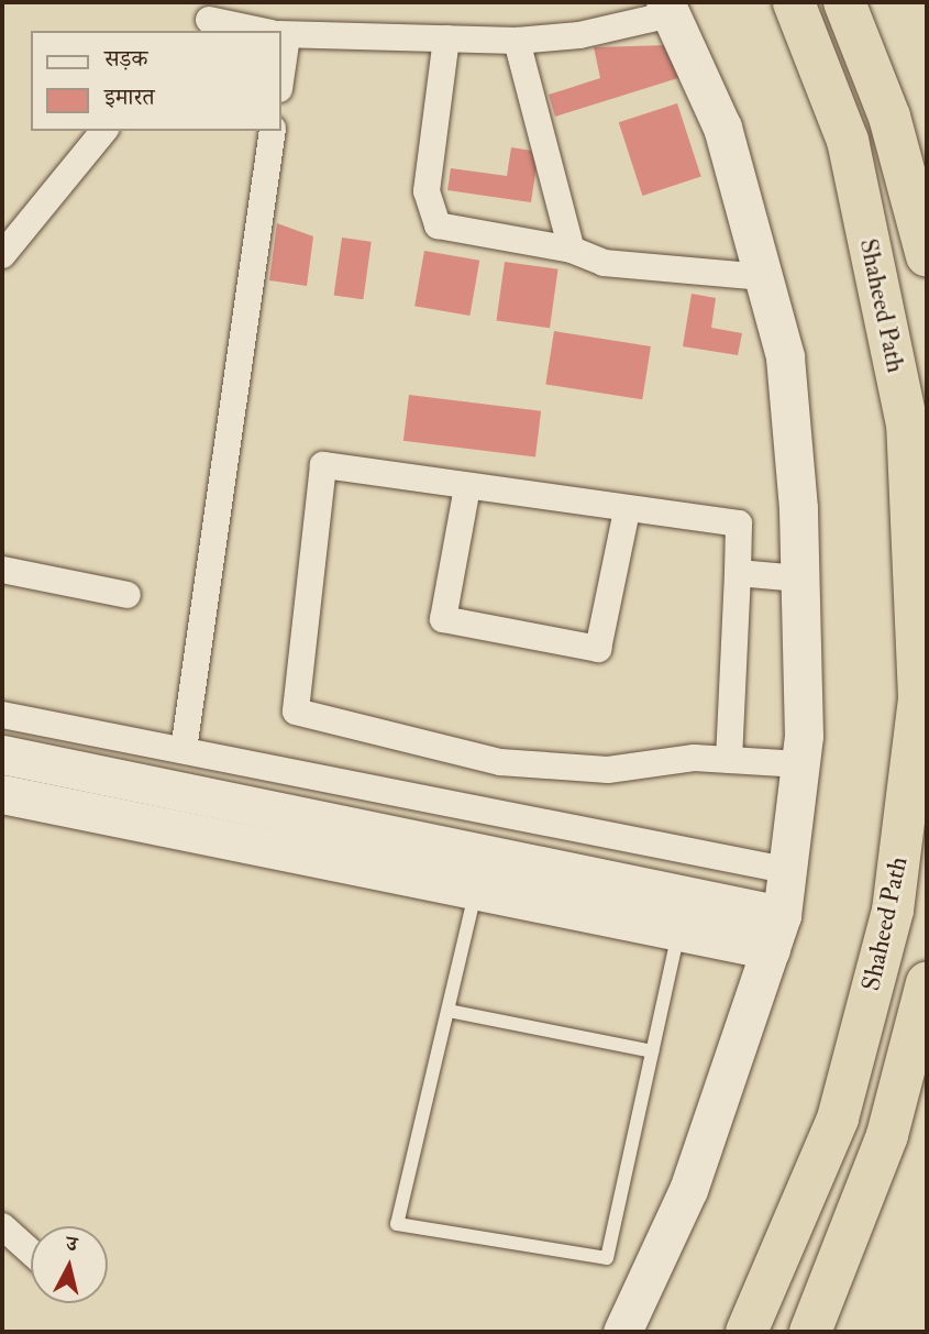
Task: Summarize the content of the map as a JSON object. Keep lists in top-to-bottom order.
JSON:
{
  "streets": {
    "highway": ["Shaheed Path"]
  },
  "legend": ["सड़क", "इमारत"],
  "north": "top"
}
